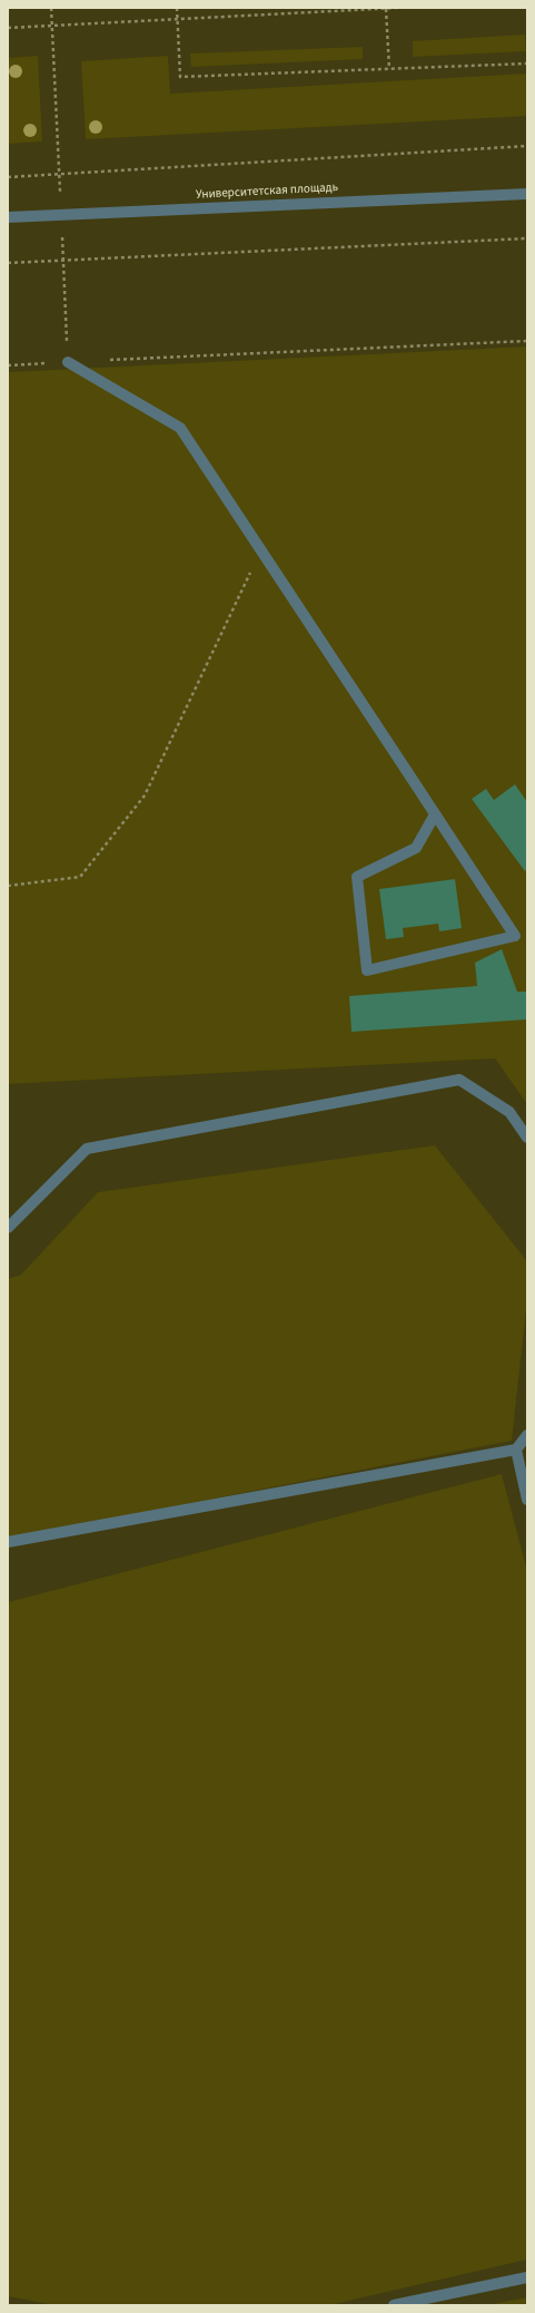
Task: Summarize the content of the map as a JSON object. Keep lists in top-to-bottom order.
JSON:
{
  "streets": {
    "street": ["Университетская площадь"]
  }
}
